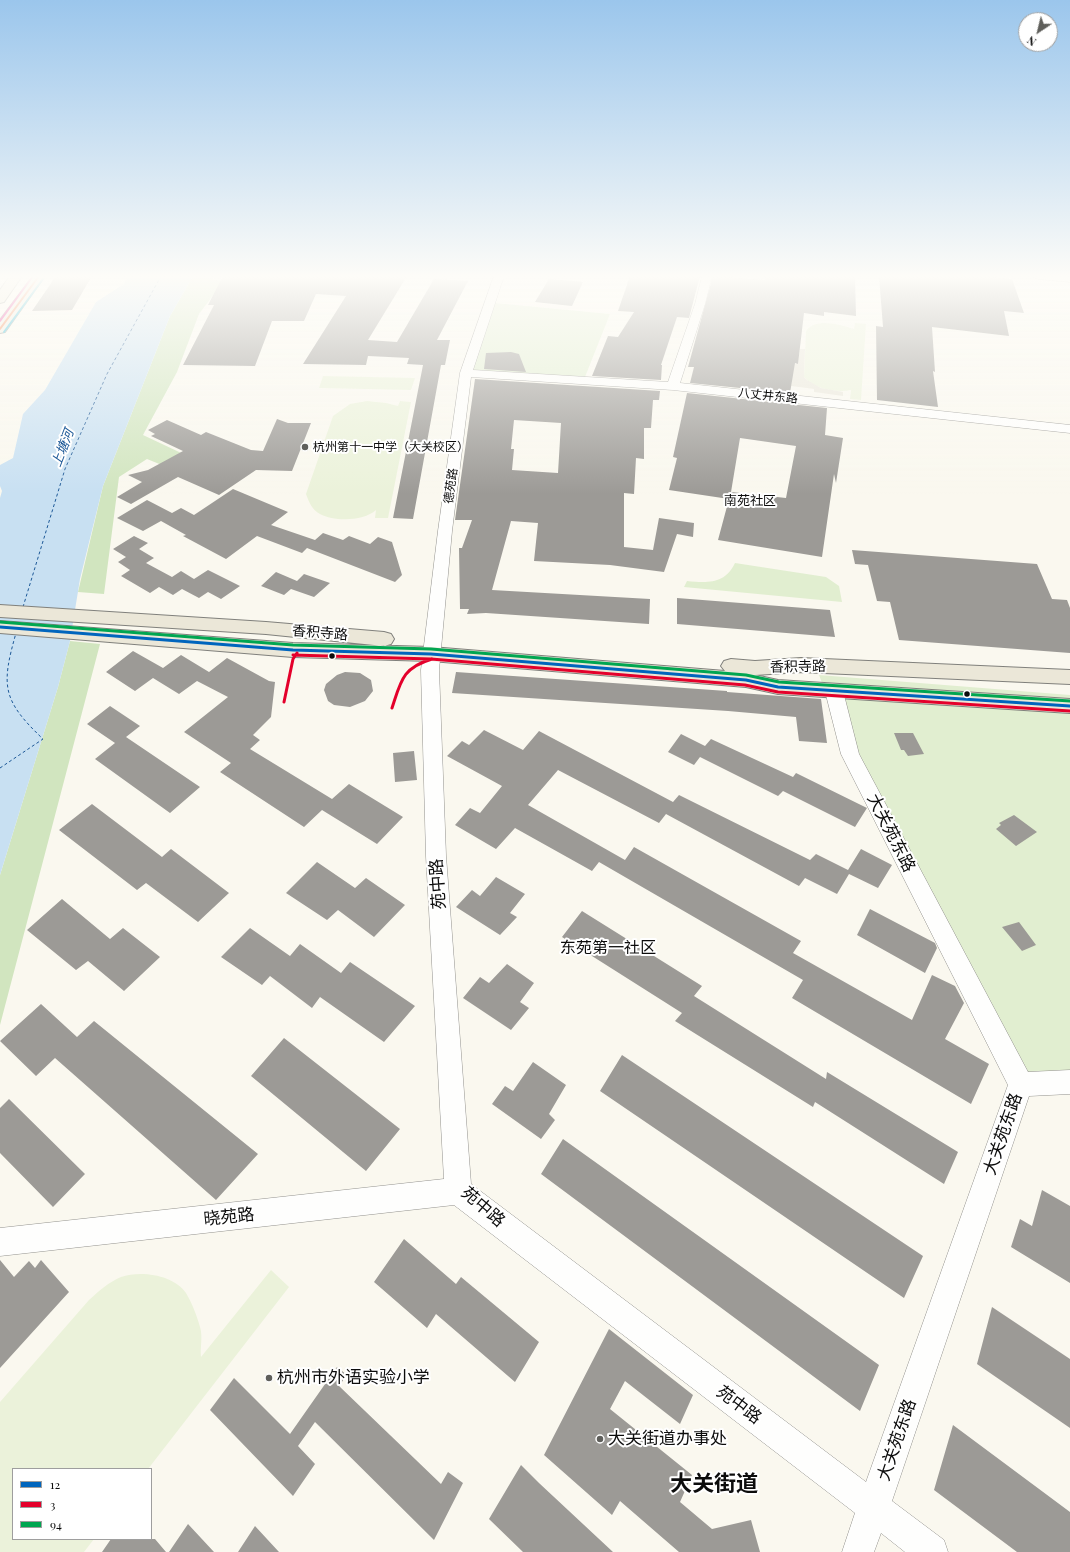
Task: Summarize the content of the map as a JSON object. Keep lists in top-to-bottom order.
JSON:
{
  "streets": {
    "main road": ["香积寺路"],
    "street": [
      "八丈井东路",
      "德苑路",
      "大关苑东路",
      "苑中路",
      "晓苑路"
    ]
  },
  "crossings": [
    ["八丈井东路", "德苑路"],
    ["德苑路", "香积寺路"],
    ["德苑路", "苑中路"],
    ["香积寺路", "大关苑东路"],
    ["香积寺路", "苑中路"],
    ["大关苑东路", "苑中路"],
    ["苑中路", "晓苑路"]
  ],
  "districts": ["南苑社区", "东苑第一社区", "大关街道"],
  "water": ["上塘河"],
  "places": ["杭州第十一中学（大关校区）", "杭州市外语实验小学", "大关街道办事处"],
  "lines": ["transit line 94", "transit line 12", "transit line 3"],
  "legend": ["12", "3", "94"],
  "north": "bottom left"
}
